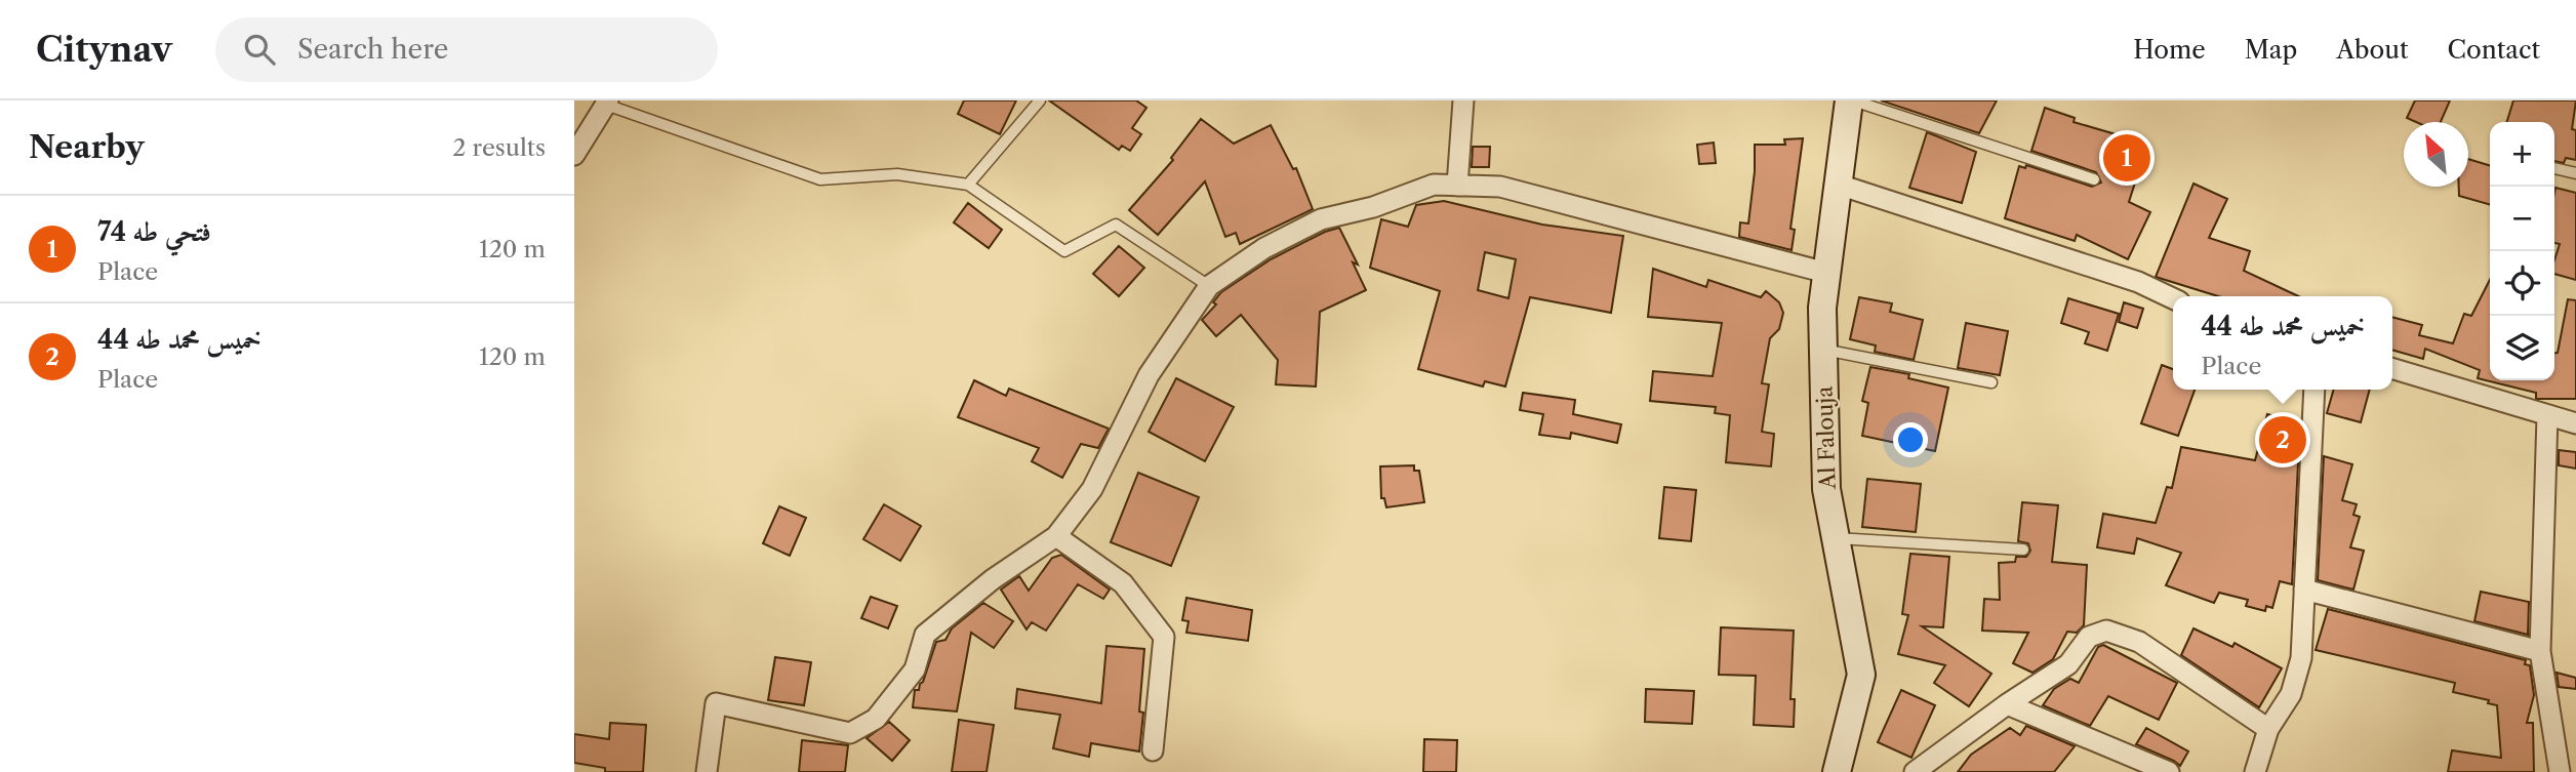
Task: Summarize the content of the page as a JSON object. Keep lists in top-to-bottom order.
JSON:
{
  "streets": {
    "main road": ["Al Falouja"]
  },
  "north": "top left",
  "page": {
    "header": "Citynav",
    "search": "Search here",
    "nav": [
      "Home",
      "Map",
      "About",
      "Contact"
    ],
    "heading": ["Nearby", "2 results"],
    "map_buttons": ["+", "−"],
    "pins": ["1", "2"],
    "list": [
      {
        "mark": "1",
        "name": "فتحي طه 74",
        "note": "Place",
        "value": "120 m"
      },
      {
        "mark": "2",
        "name": "خميس محمد طه 44",
        "note": "Place",
        "value": "120 m"
      }
    ],
    "popup": ["خميس محمد طه 44", "Place"]
  }
}
